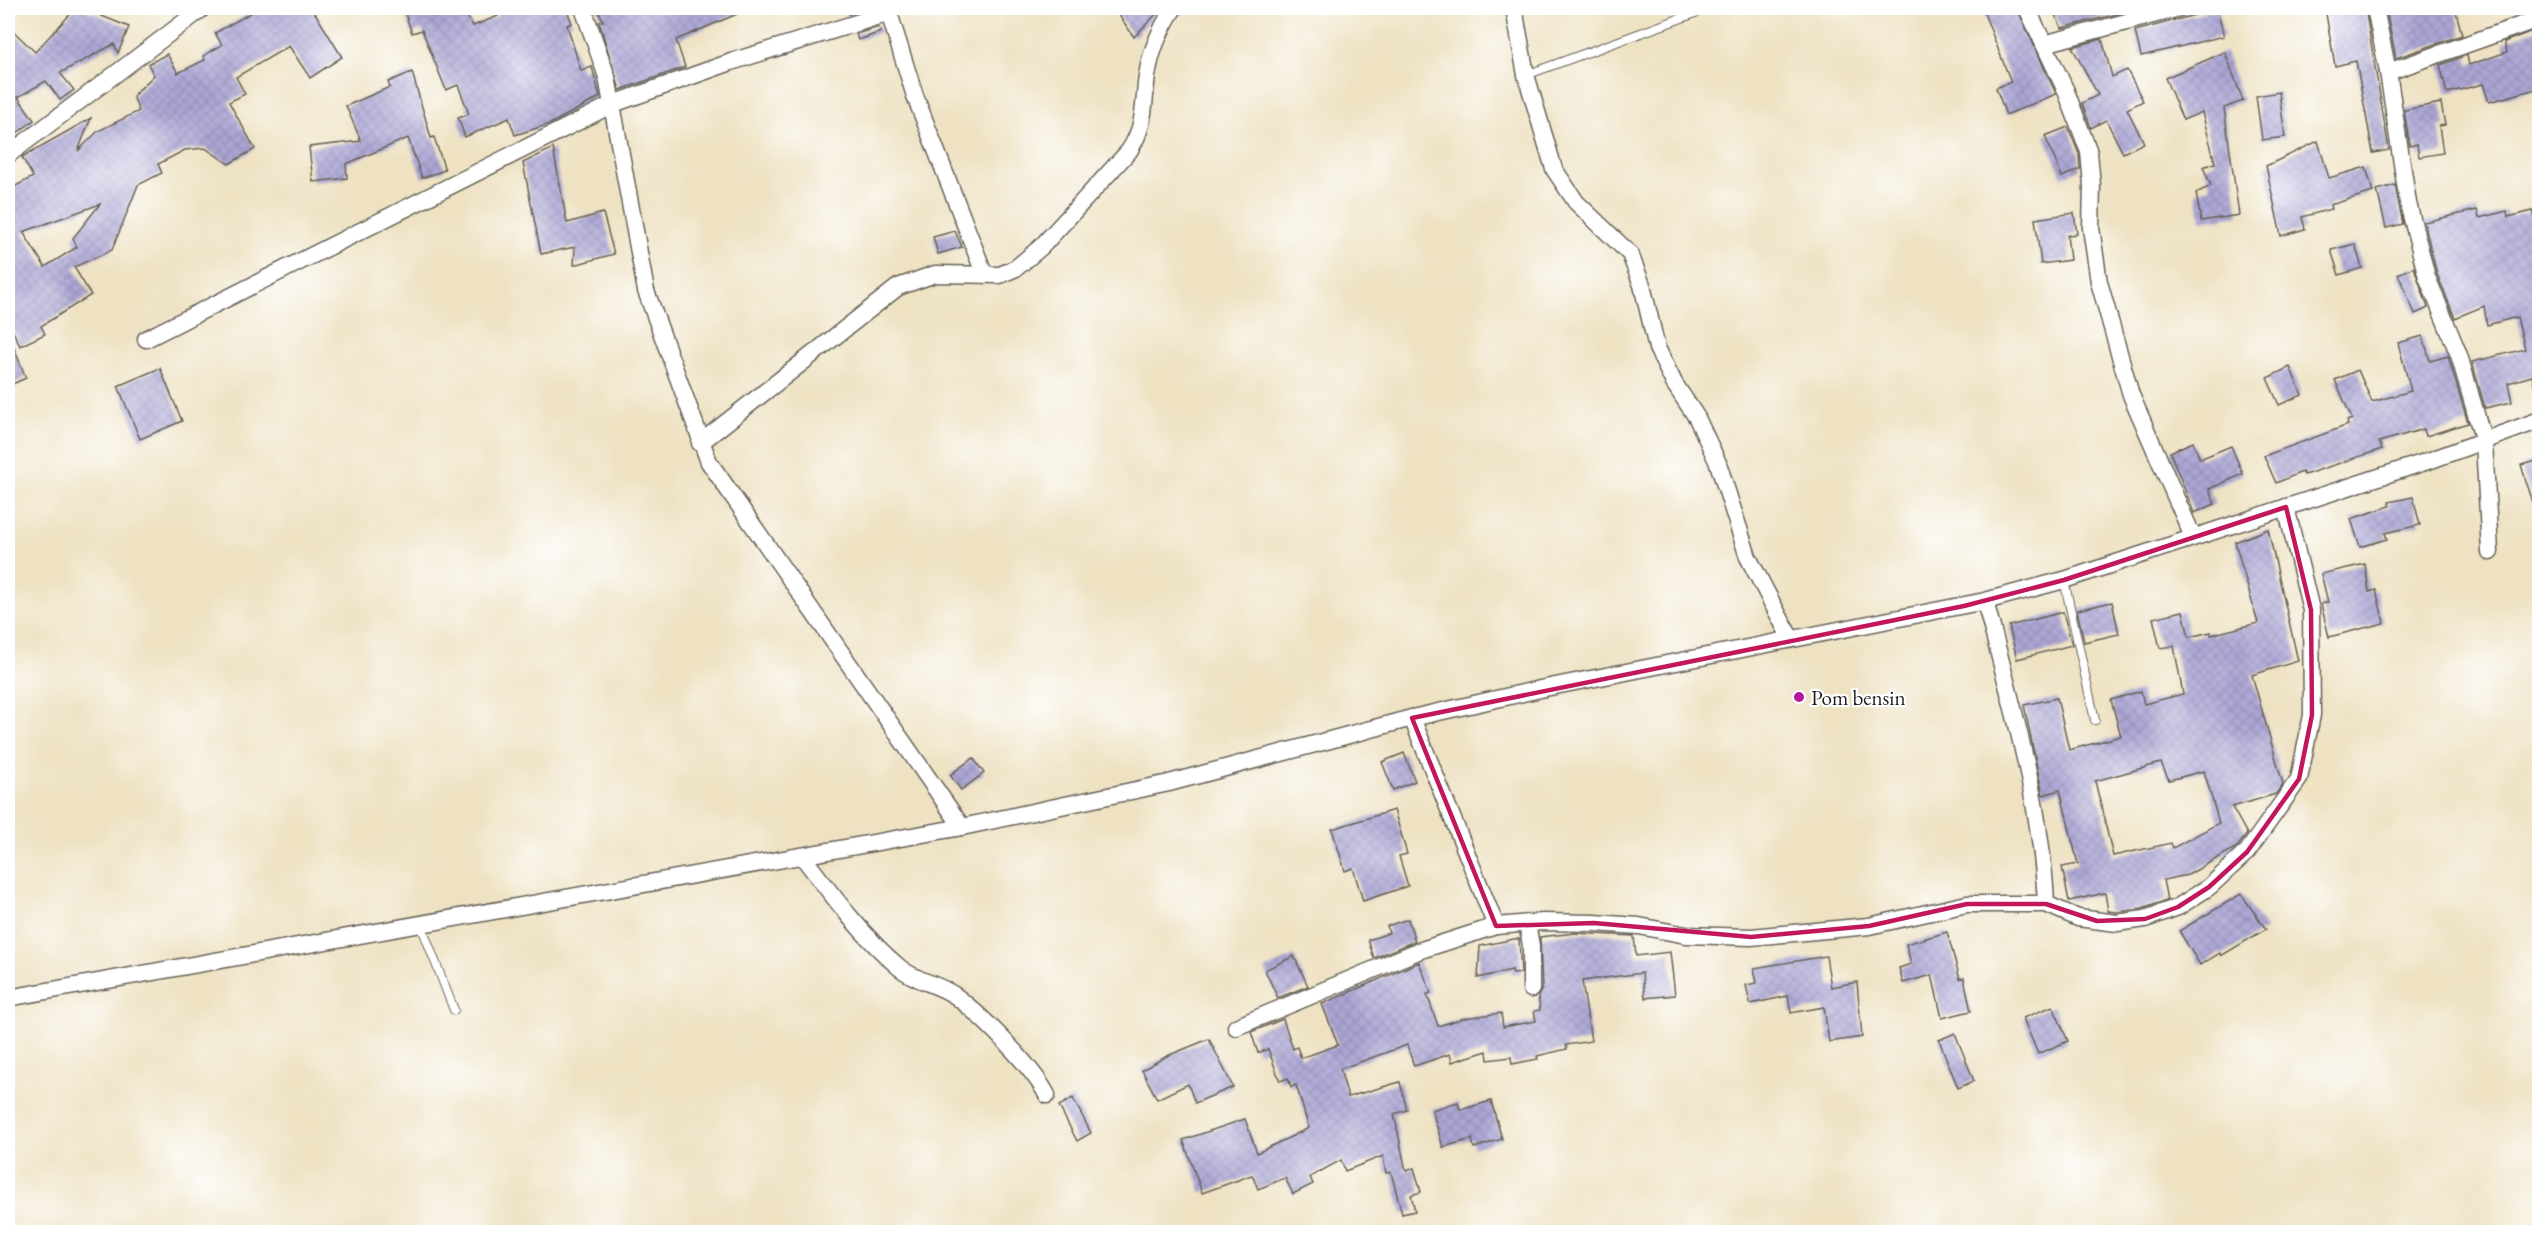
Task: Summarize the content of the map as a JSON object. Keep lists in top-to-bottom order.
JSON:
{
  "places": ["Pom bensin"]
}
